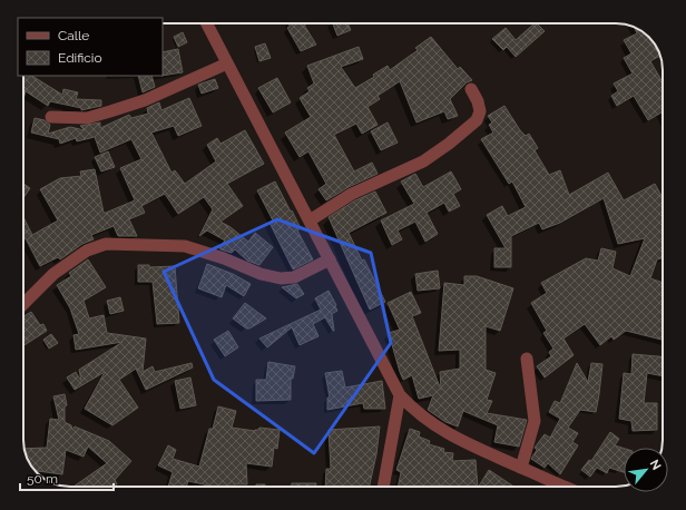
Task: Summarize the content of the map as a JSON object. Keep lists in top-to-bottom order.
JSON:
{
  "legend": ["Calle", "Edificio"],
  "scale_bar": "50 m",
  "north": "top right"
}
